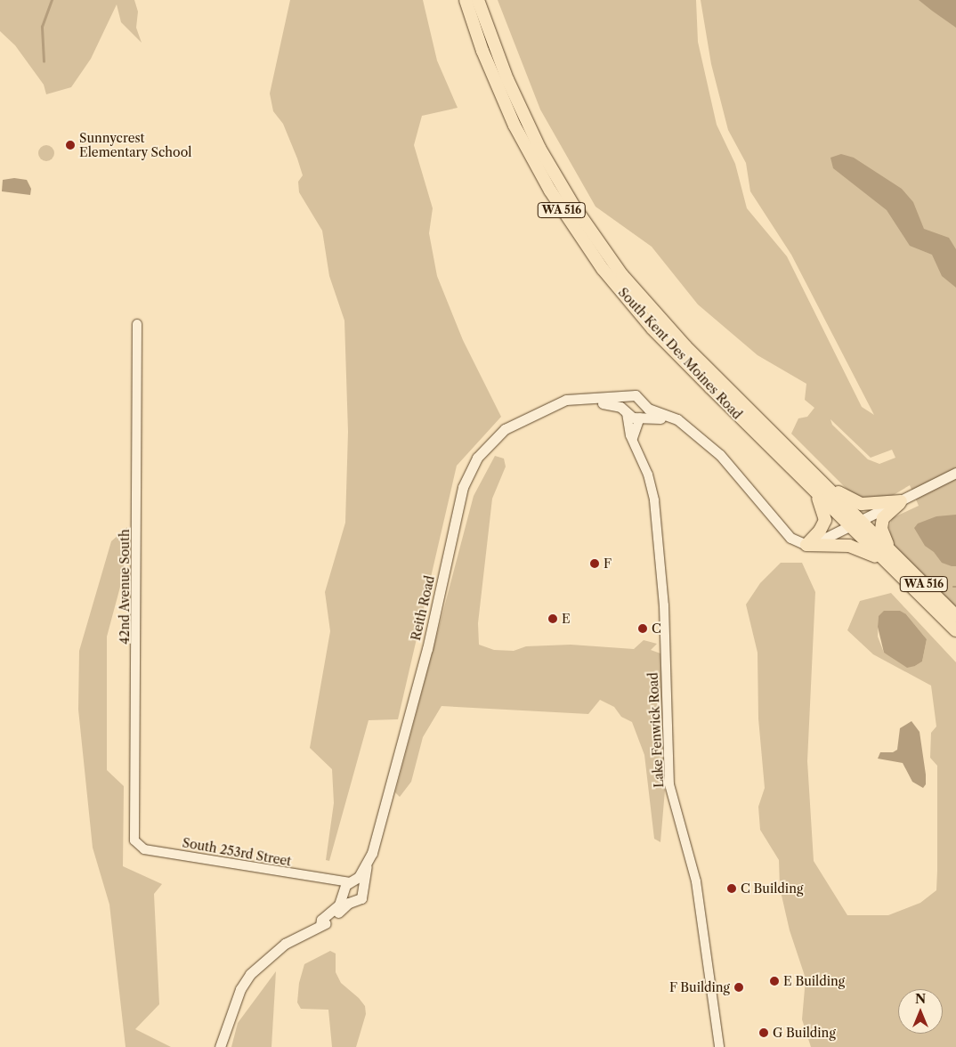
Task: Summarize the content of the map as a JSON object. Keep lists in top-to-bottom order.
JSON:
{
  "streets": {
    "highway": ["WA 516", "South Kent Des Moines Road"],
    "main road": ["Reith Road"],
    "street": ["42nd Avenue South", "Lake Fenwick Road", "South 253rd Street"]
  },
  "crossings": [
    ["42nd Avenue South", "South 253rd Street"],
    ["Reith Road", "Lake Fenwick Road"],
    ["Reith Road", "South 253rd Street"]
  ],
  "places": [
    "Sunnycrest Elementary School",
    "F",
    "E",
    "C",
    "C Building",
    "E Building",
    "F Building",
    "G Building"
  ],
  "north": "top"
}
